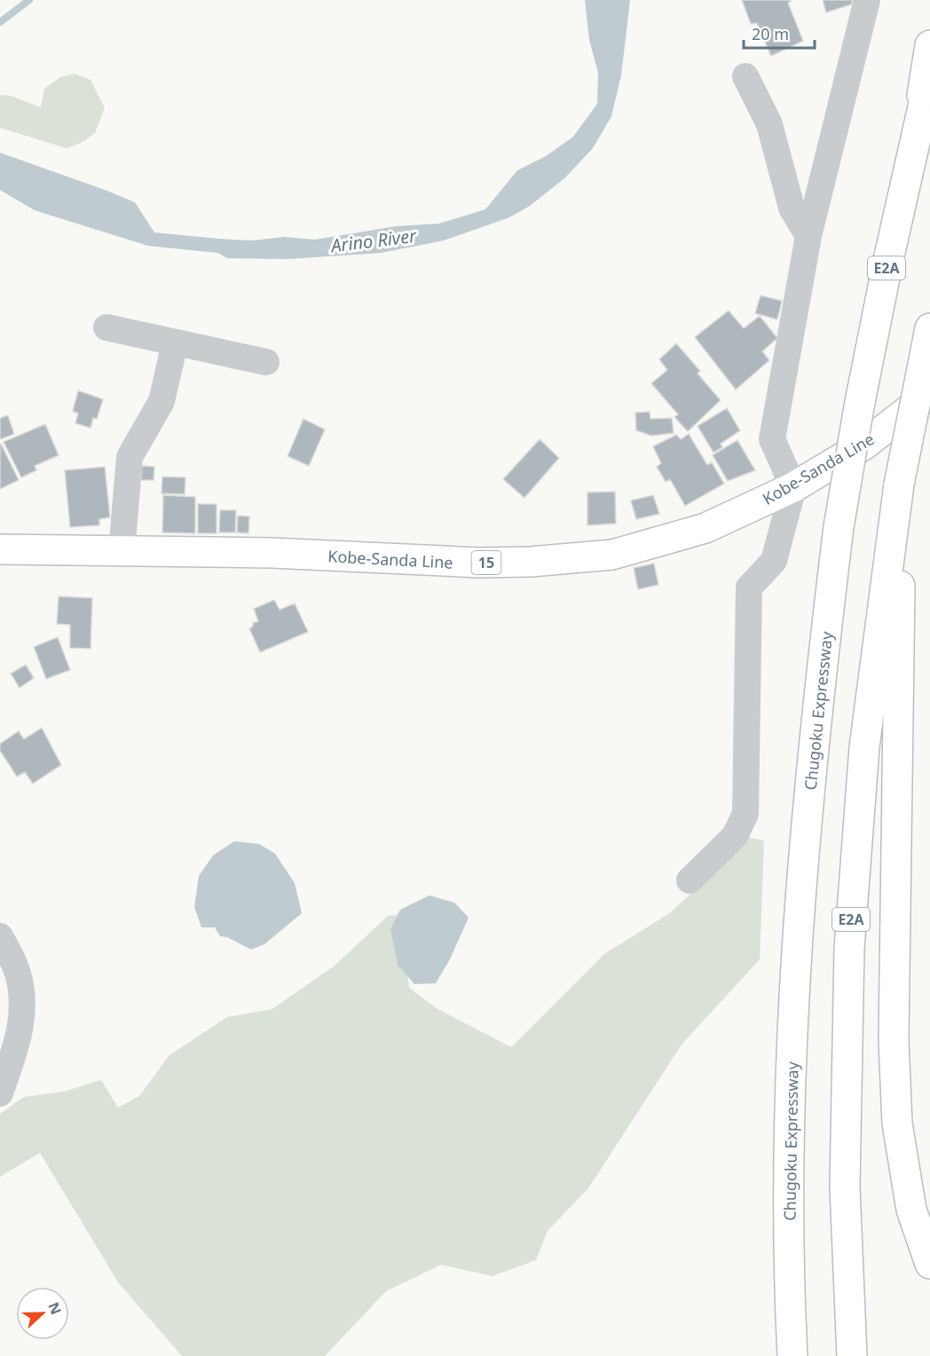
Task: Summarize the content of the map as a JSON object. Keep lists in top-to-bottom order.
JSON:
{
  "streets": {
    "main road": [
      "E2A",
      "Kobe-Sanda Line",
      "15",
      "Chugoku Expressway"
    ]
  },
  "water": ["Arino River"],
  "scale_bar": "20 m",
  "north": "right"
}
